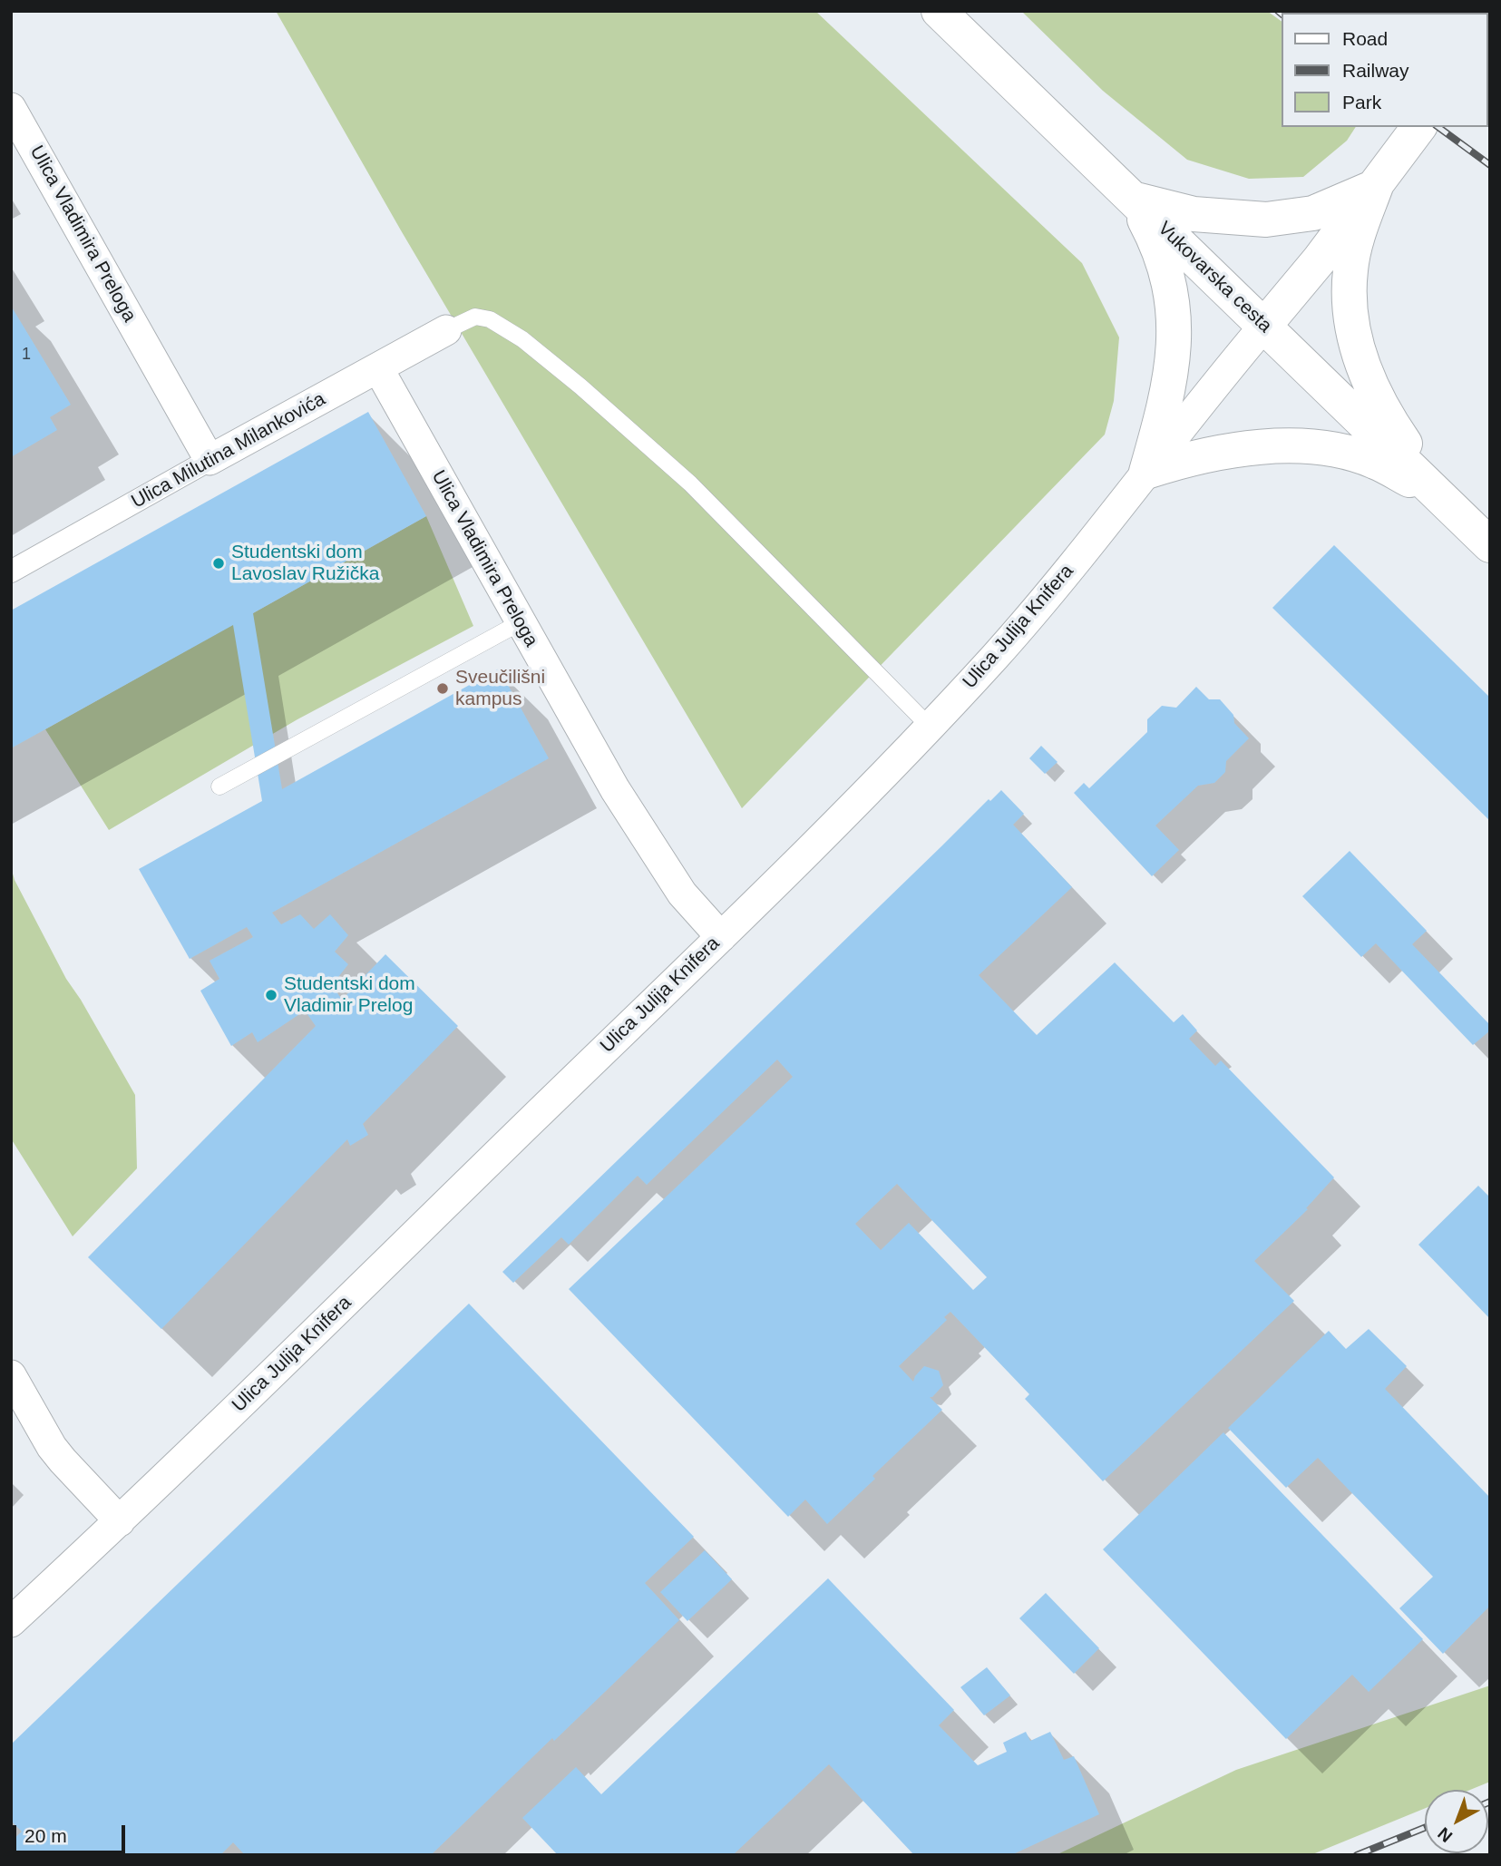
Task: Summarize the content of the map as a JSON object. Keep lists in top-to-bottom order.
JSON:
{
  "streets": {
    "main road": ["Vukovarska cesta"],
    "street": ["Ulica Vladimira Preloga", "Ulica Milutina Milankovića", "Ulica Julija Knifera"]
  },
  "crossings": [
    ["Ulica Vladimira Preloga", "Ulica Milutina Milankovića"],
    ["Ulica Vladimira Preloga", "Ulica Julija Knifera"],
    ["Vukovarska cesta", "Ulica Julija Knifera"]
  ],
  "places": ["Studentski dom Lavoslav Ružička", "Sveučilišni kampus", "Studentski dom Vladimir Prelog"],
  "house_numbers": ["1"],
  "legend": ["Road", "Railway", "Park"],
  "scale_bar": "20 m",
  "north": "bottom left"
}
